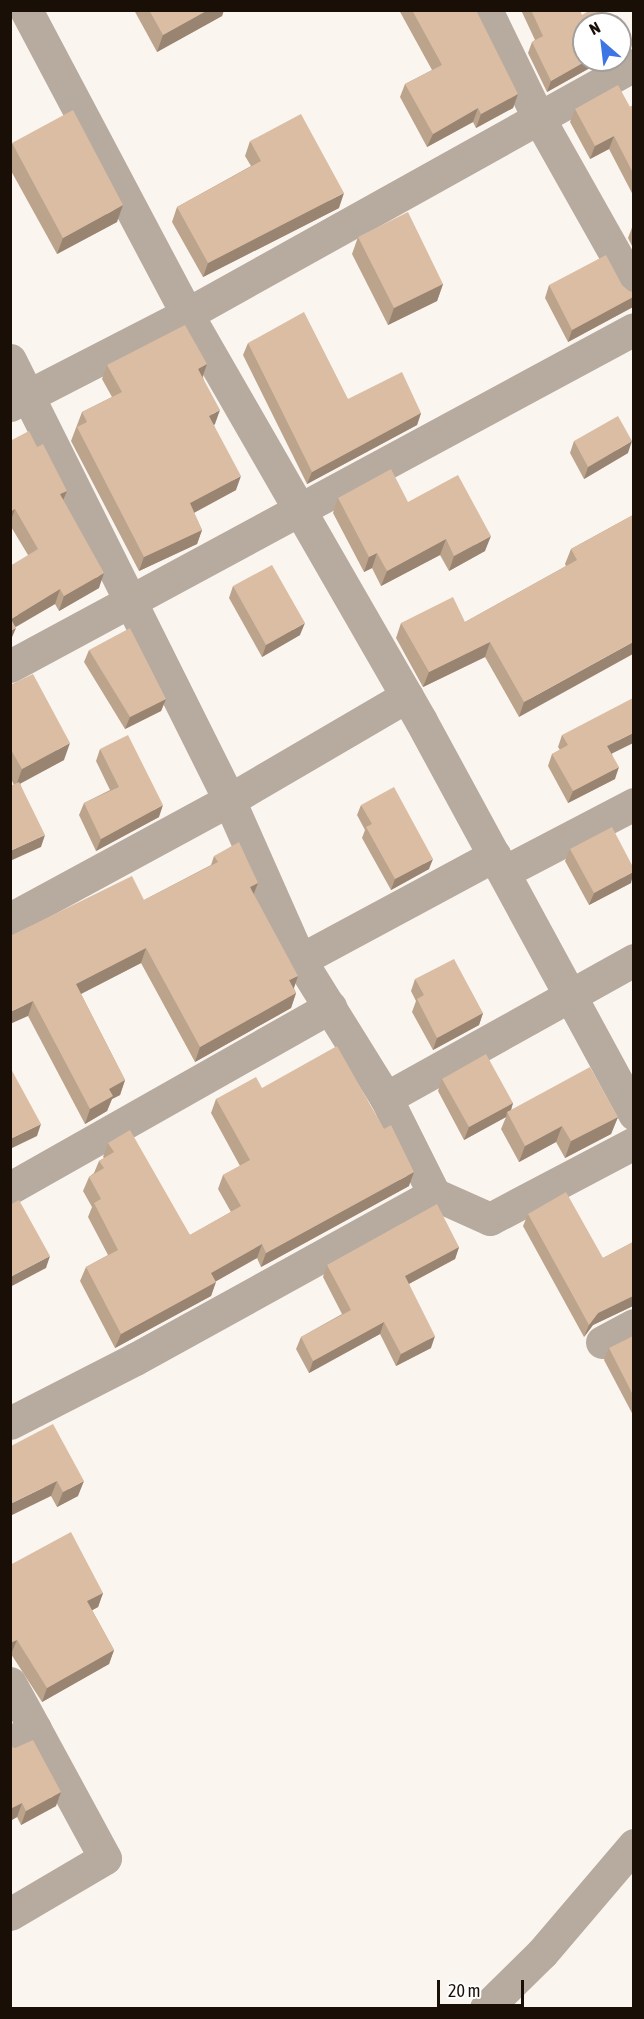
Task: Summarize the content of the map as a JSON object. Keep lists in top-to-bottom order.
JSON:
{
  "scale_bar": "20 m",
  "north": "top left"
}
